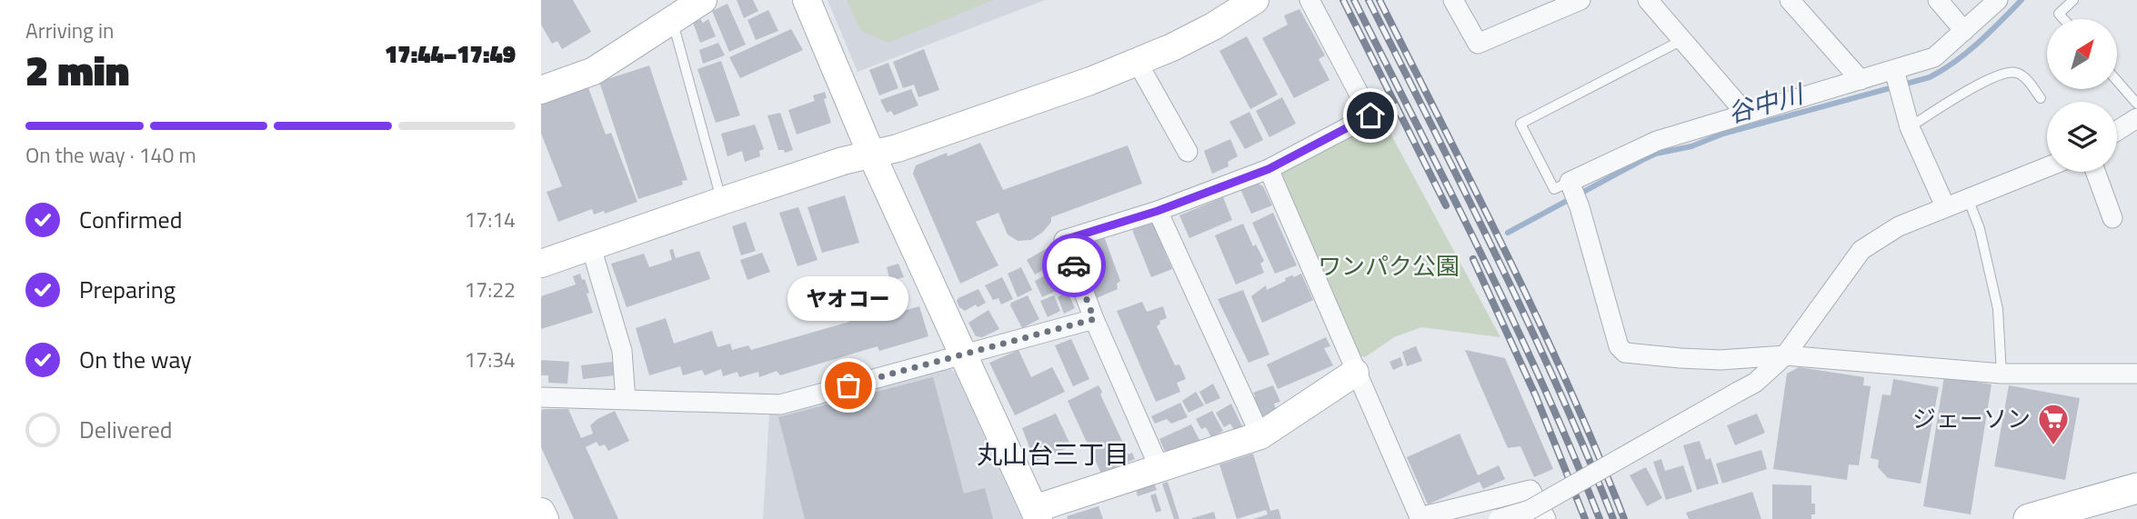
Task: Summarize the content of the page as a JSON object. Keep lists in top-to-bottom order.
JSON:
{
  "districts": ["丸山台三丁目"],
  "water": ["谷中川"],
  "parks": ["ワンパク公園"],
  "places": {
    "other": ["ヤオコー"],
    "supermarket": ["ジェーソン"]
  },
  "north": "top right",
  "page": {
    "heading": ["2 min", "Arriving in", "17:44–17:49"],
    "bar": "On the way · 140 m",
    "list": [
      ["Confirmed", "17:14"],
      ["Preparing", "17:22"],
      ["On the way", "17:34"],
      "Delivered"
    ],
    "bubble": "ヤオコー"
  }
}
